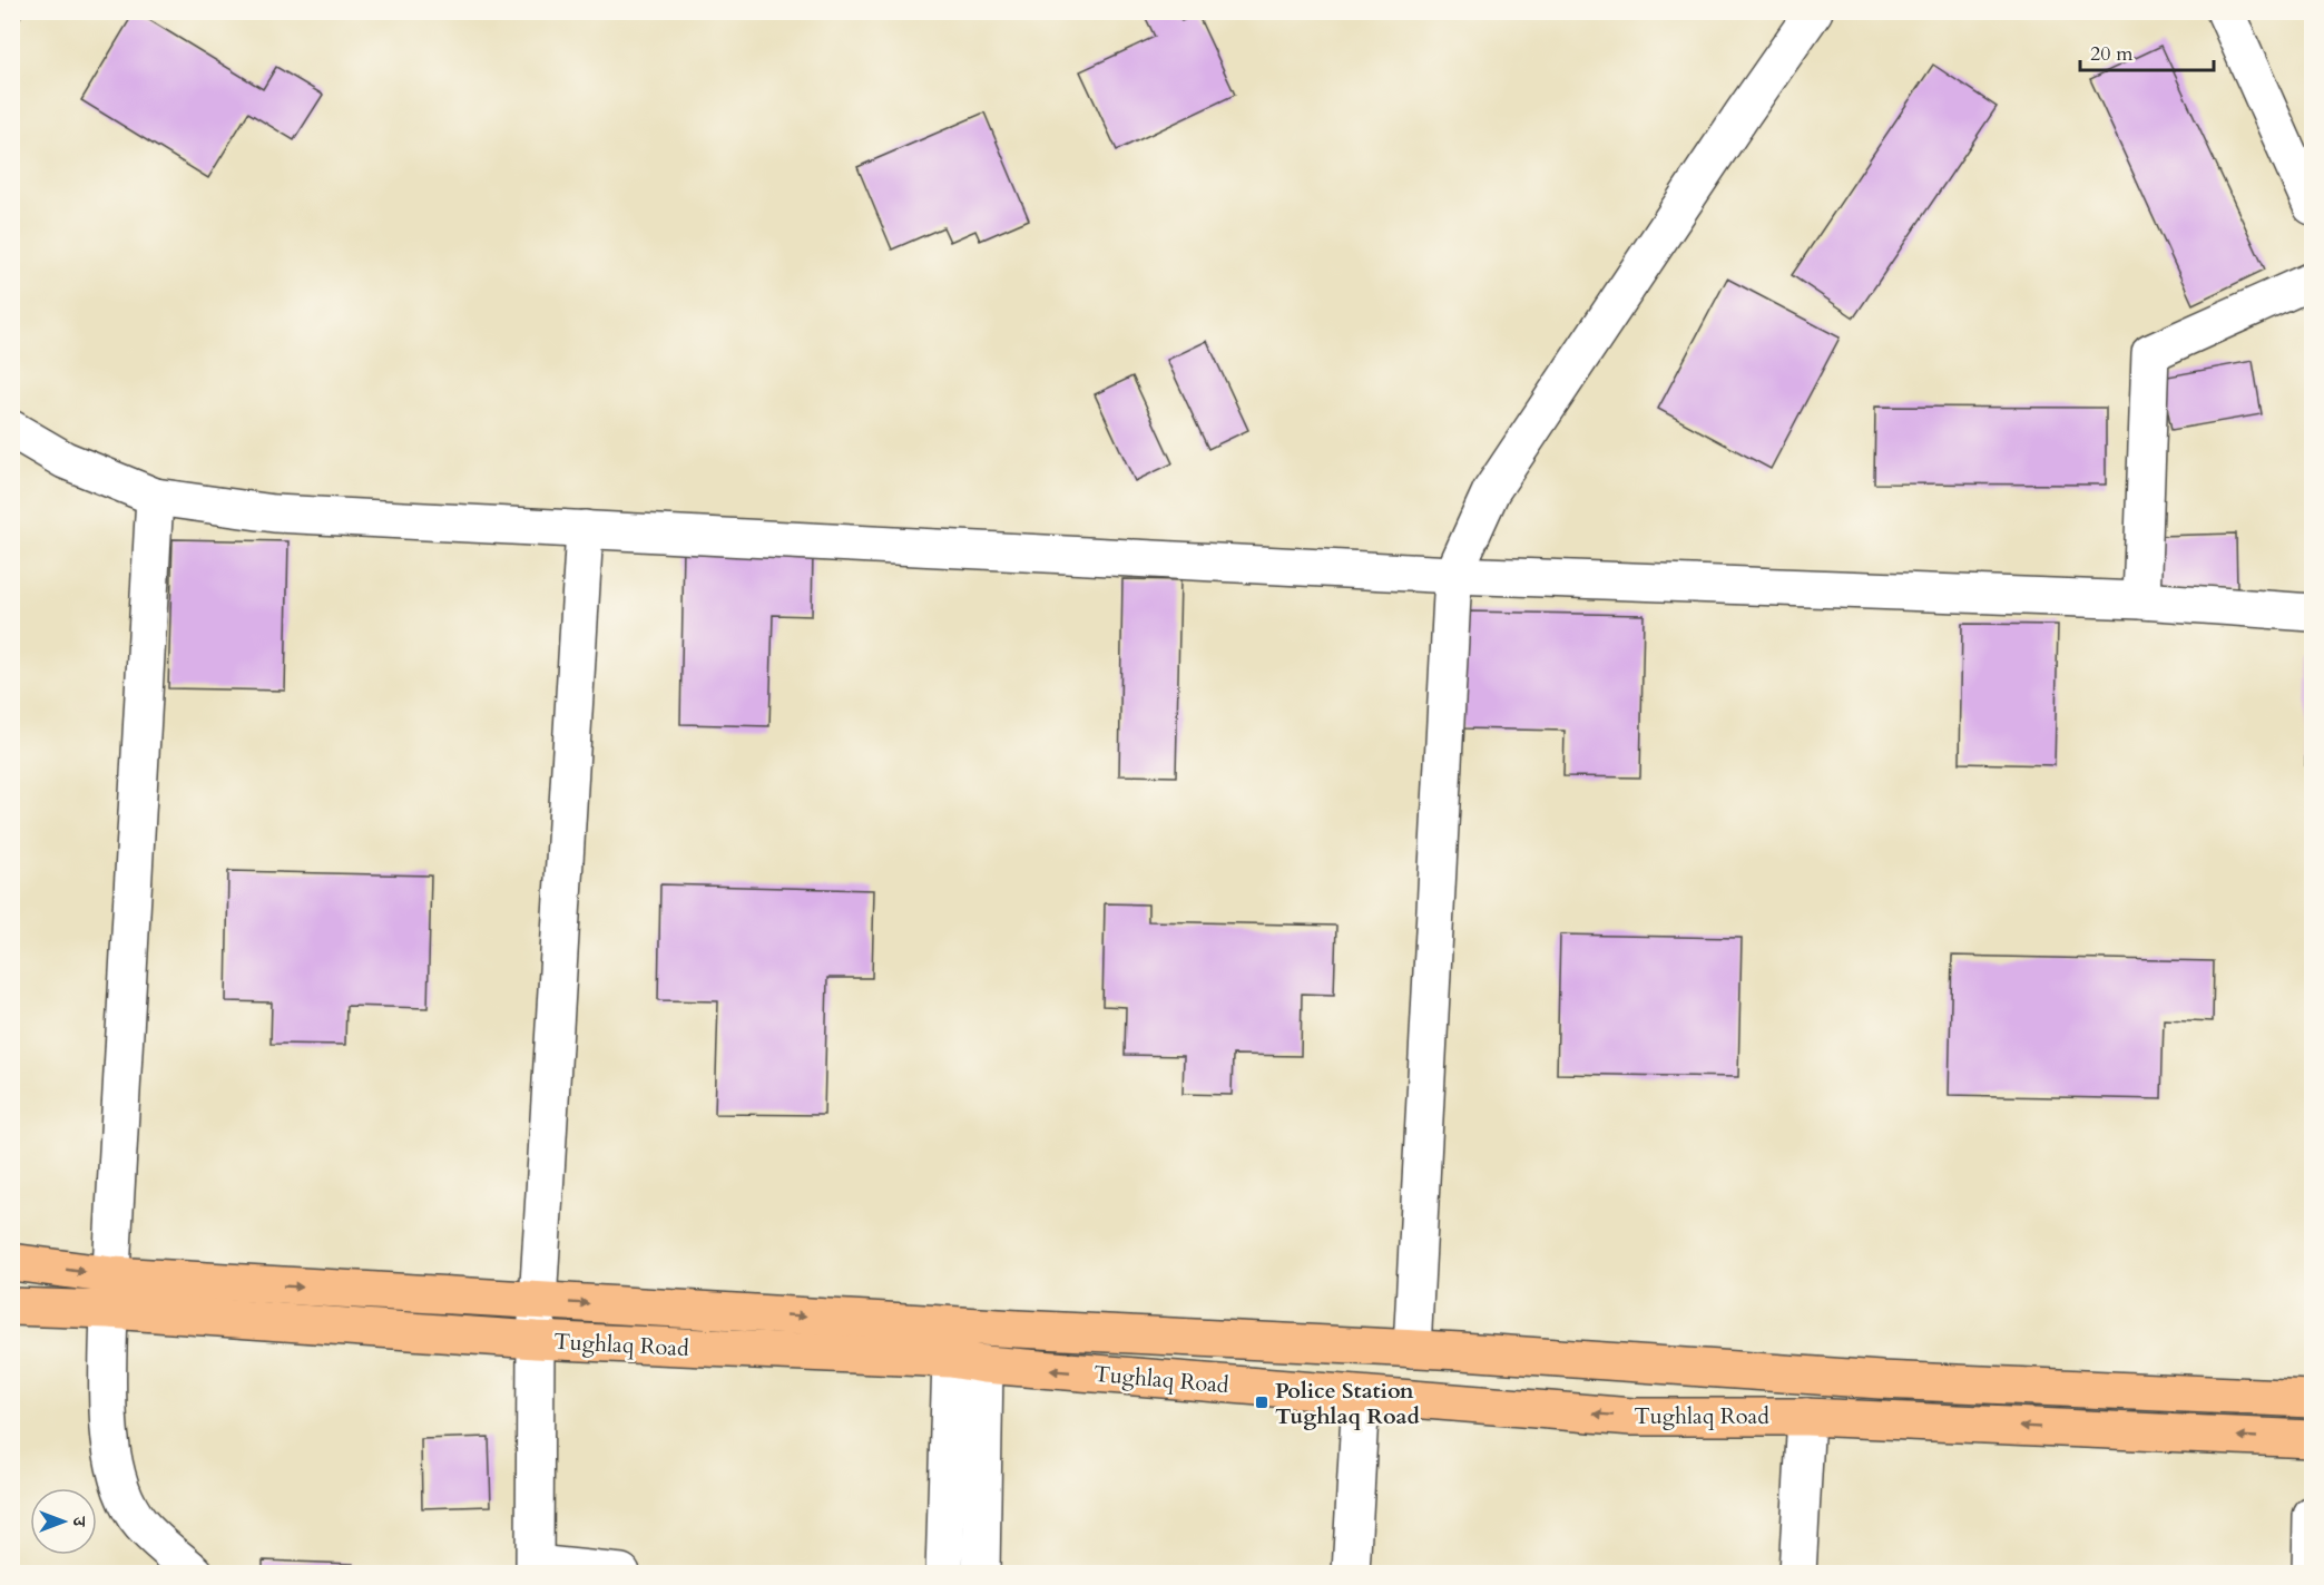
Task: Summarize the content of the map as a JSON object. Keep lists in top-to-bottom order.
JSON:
{
  "streets": {
    "main road": ["Tughlaq Road"]
  },
  "places": {
    "transit": ["Police Station Tughlaq Road"]
  },
  "scale_bar": "20 m",
  "north": "right"
}
